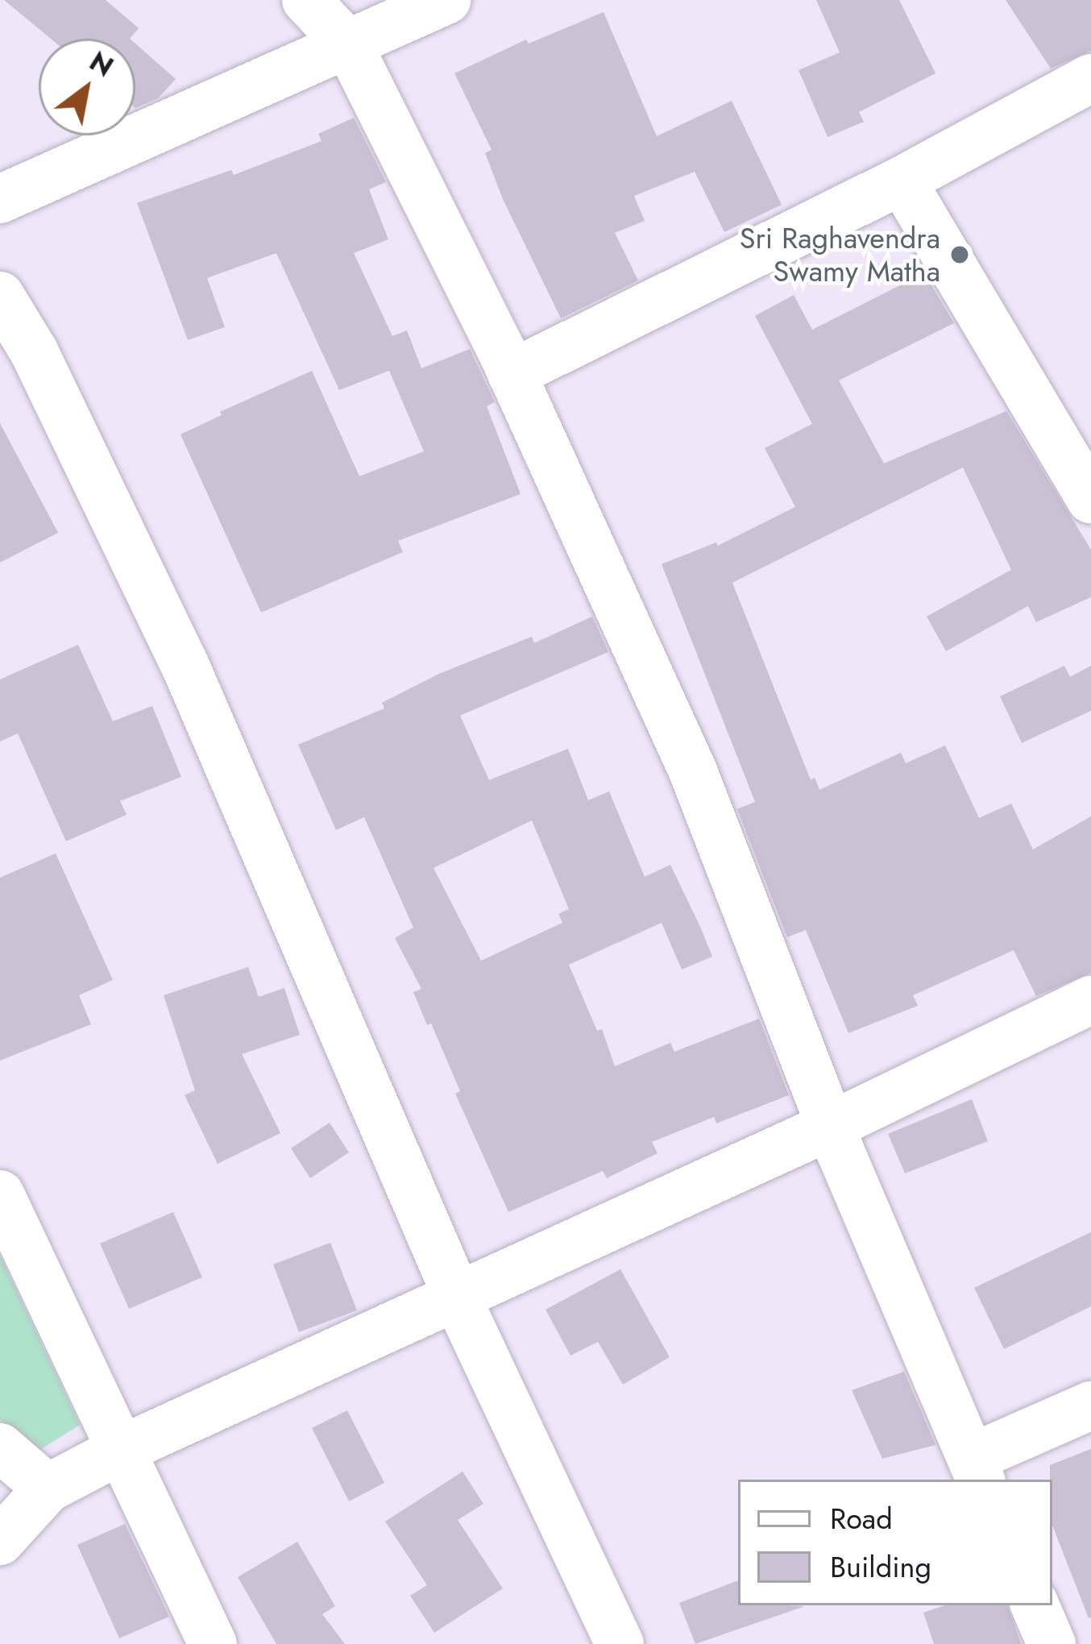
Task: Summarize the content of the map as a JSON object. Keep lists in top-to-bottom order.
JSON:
{
  "places": ["Sri Raghavendra Swamy Matha"],
  "legend": ["Road", "Building"],
  "north": "top right"
}
